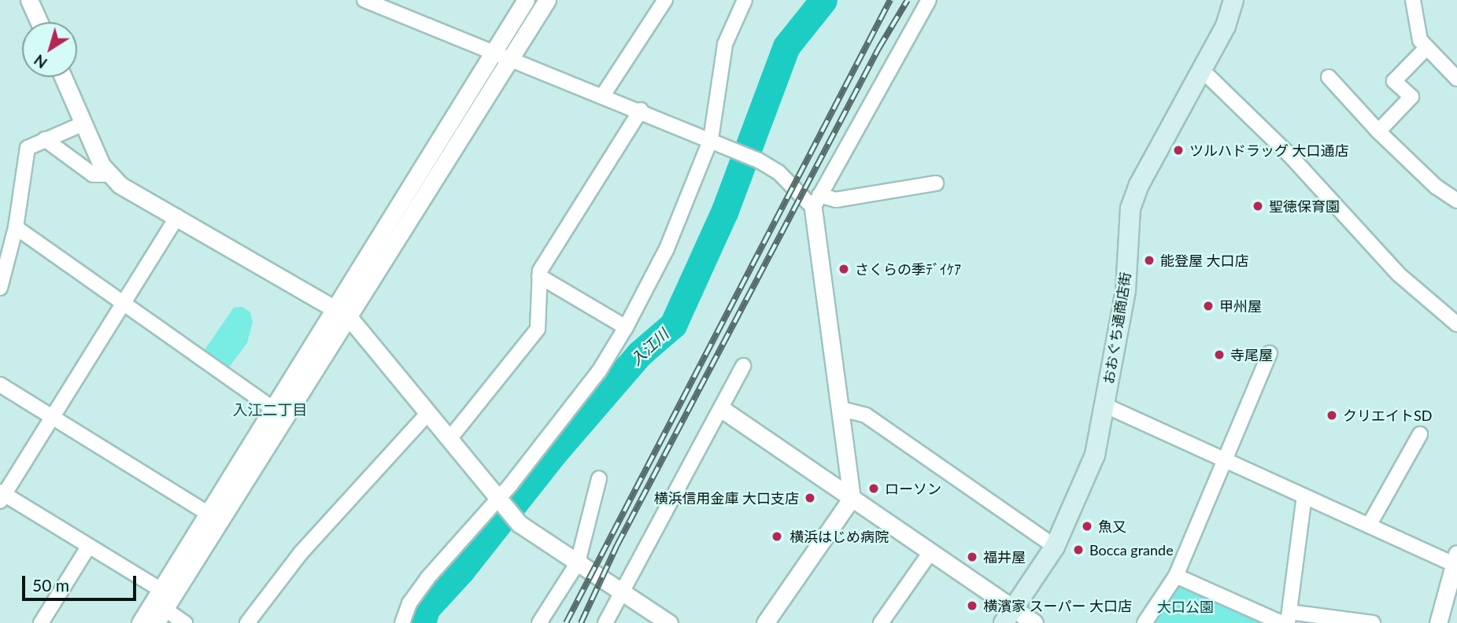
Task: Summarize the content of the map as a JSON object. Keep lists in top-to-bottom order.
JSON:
{
  "streets": {
    "main road": ["おおぐち通商店街"]
  },
  "districts": ["入江二丁目"],
  "water": ["入江川"],
  "parks": ["大口公園"],
  "places": [
    "ツルハドラッグ 大口通店",
    "聖徳保育園",
    "能登屋 大口店",
    "さくらの季ﾃﾞｲｹｱ",
    "甲州屋",
    "寺尾屋",
    "クリエイトSD",
    "ローソン",
    "横浜信用金庫 大口支店",
    "魚又",
    "横浜はじめ病院",
    "Bocca grande",
    "福井屋",
    "横濱家 スーパー 大口店"
  ],
  "scale_bar": "50 m",
  "north": "bottom left"
}
